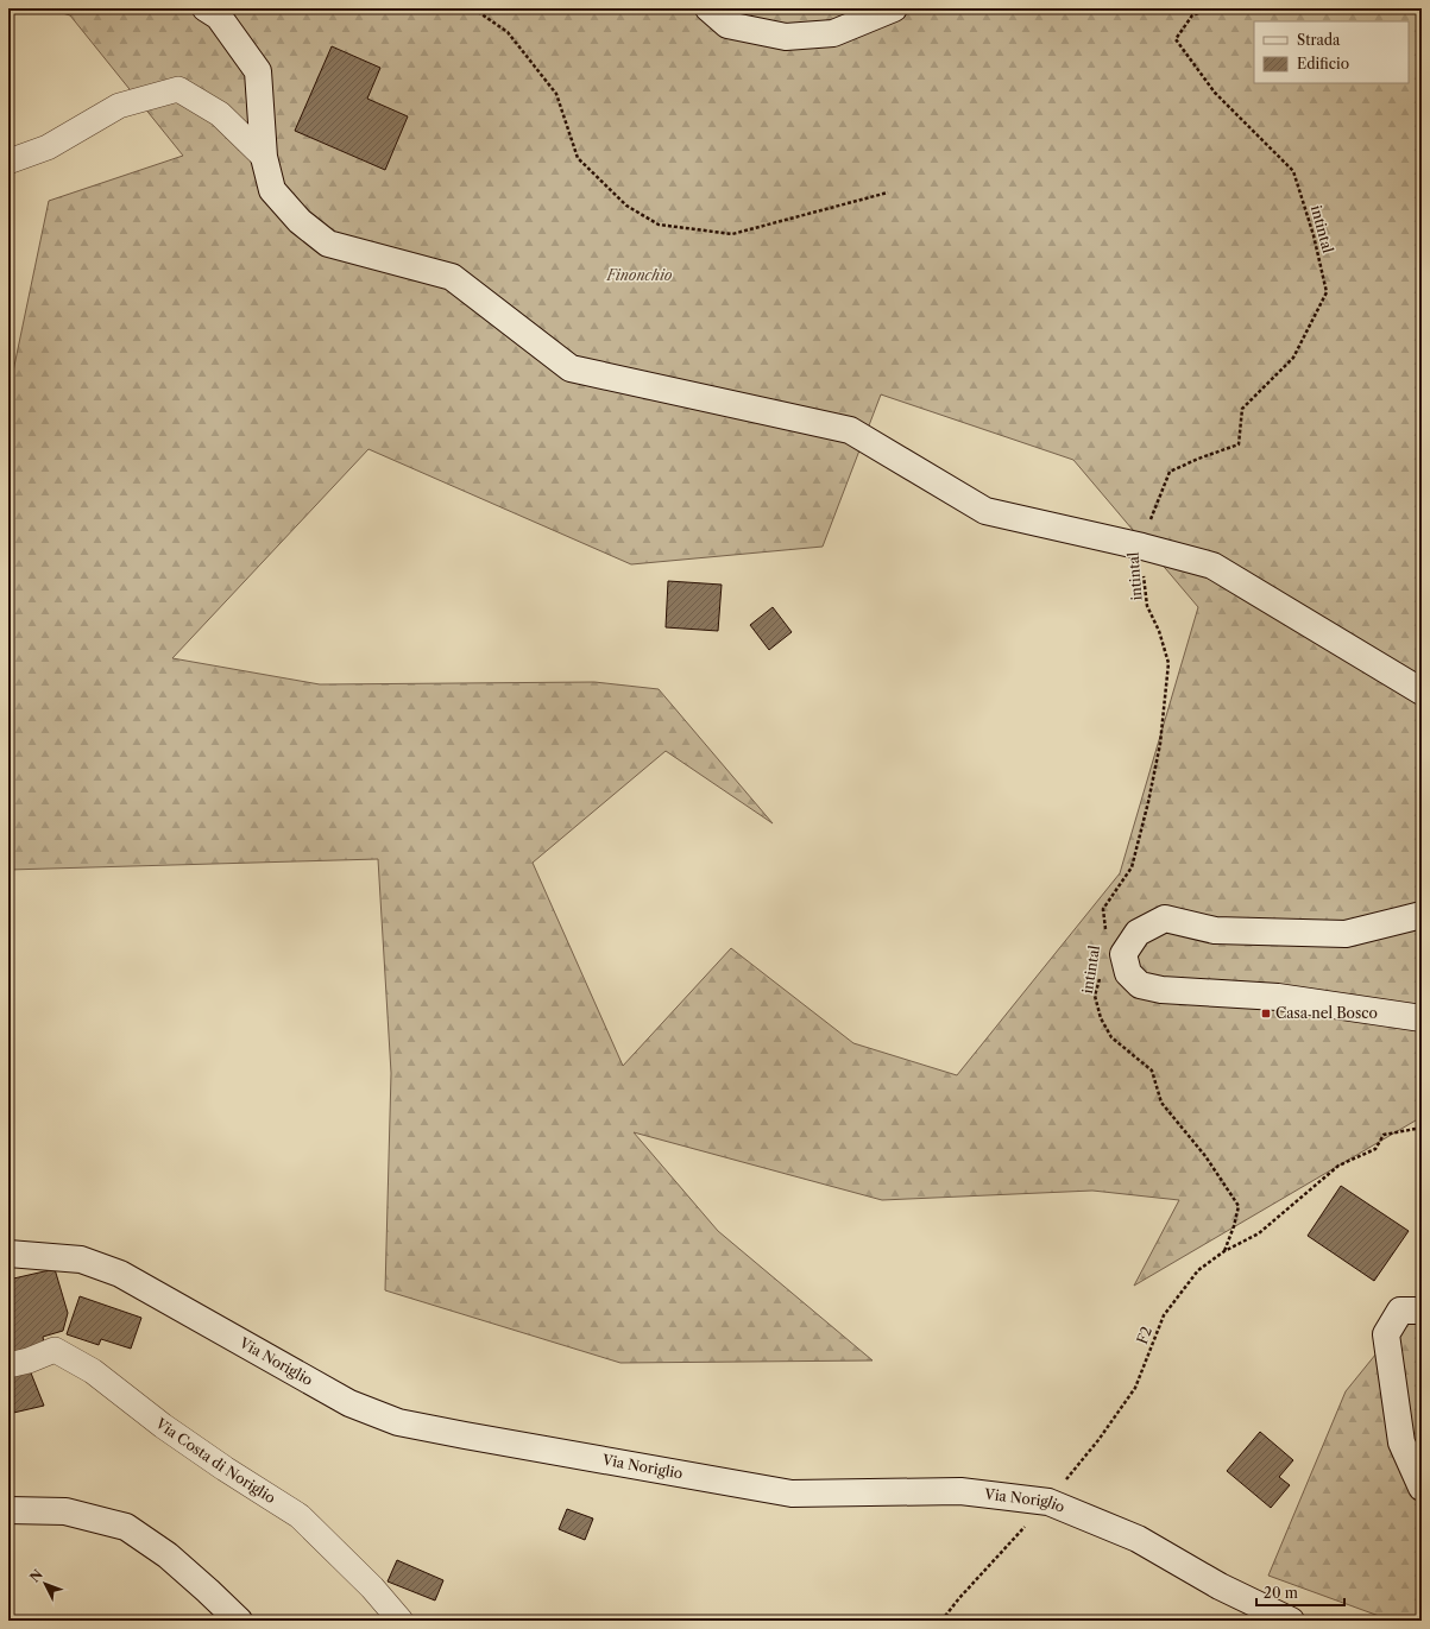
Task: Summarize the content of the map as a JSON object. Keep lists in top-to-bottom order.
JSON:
{
  "streets": {
    "street": ["Via Noriglio", "Via Costa di Noriglio"],
    "path": ["intintal", "F2"]
  },
  "crossings": [
    ["intintal", "F2"],
    ["F2", "Via Noriglio"]
  ],
  "parks": ["Finonchio"],
  "places": {
    "transit": ["Casa nel Bosco"]
  },
  "legend": ["Strada", "Edificio"],
  "scale_bar": "20 m",
  "north": "top left"
}
